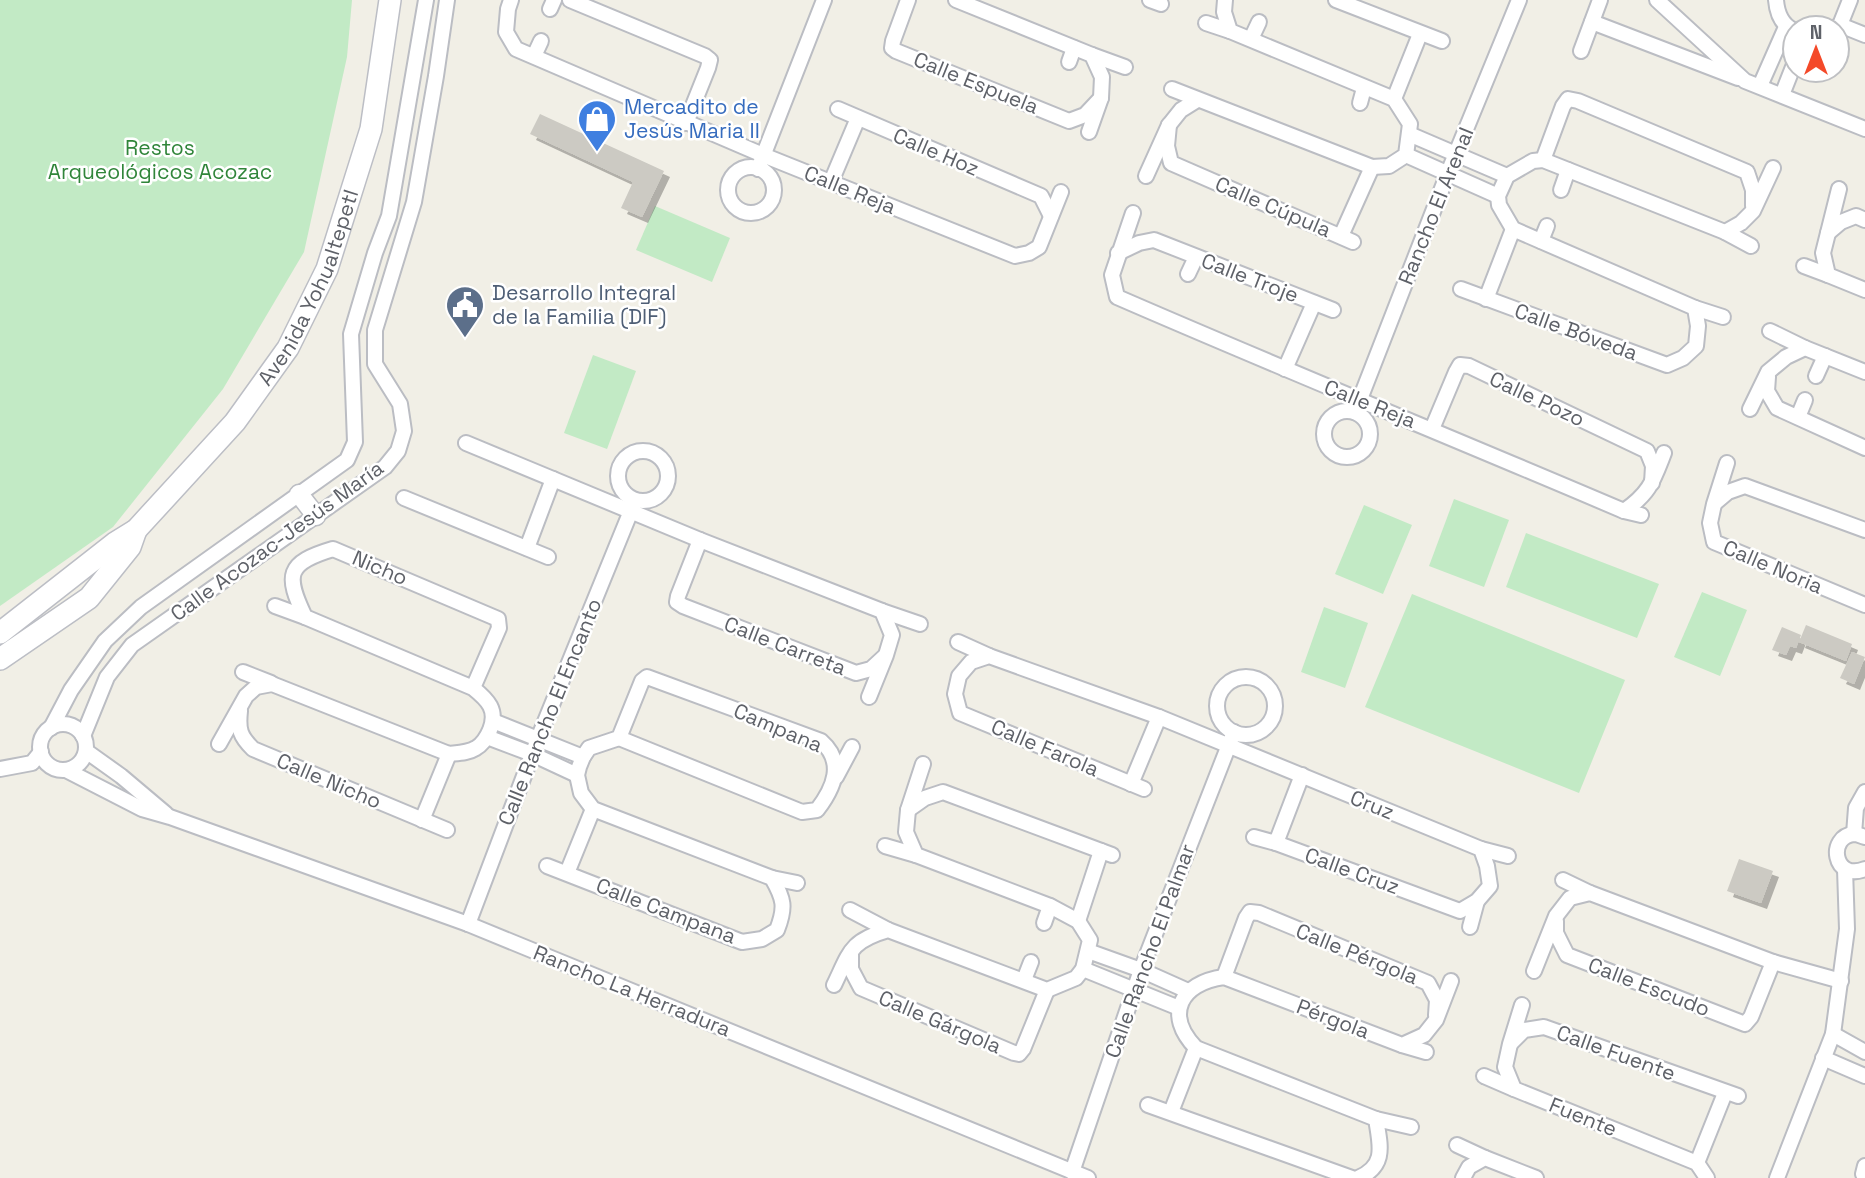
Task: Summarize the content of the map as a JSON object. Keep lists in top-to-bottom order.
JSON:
{
  "streets": {
    "main road": ["Avenida Yohualtepetl"],
    "street": [
      "Calle Espuela",
      "Calle Hoz",
      "Calle Reja",
      "Rancho El Arenal",
      "Calle Cúpula",
      "Calle Troje",
      "Calle Bóveda",
      "Calle Pozo",
      "Calle Acozac-Jesús María",
      "Calle Noria",
      "Nicho",
      "Calle Carreta",
      "Calle Rancho El Encanto",
      "Campana",
      "Calle Farola",
      "Calle Nicho",
      "Cruz",
      "Calle Cruz",
      "Calle Campana",
      "Calle Rancho El Palmar",
      "Calle Pérgola",
      "Calle Escudo",
      "Rancho La Herradura",
      "Pérgola",
      "Calle Gárgola",
      "Calle Fuente",
      "Fuente"
    ]
  },
  "crossings": [
    ["Calle Hoz", "Calle Reja"],
    ["Calle Reja", "Rancho El Arenal"],
    ["Calle Reja", "Calle Troje"],
    ["Calle Reja", "Calle Pozo"],
    ["Calle Acozac-Jesús María", "Rancho La Herradura"],
    ["Calle Rancho El Encanto", "Rancho La Herradura"],
    ["Cruz", "Calle Rancho El Palmar"],
    ["Calle Rancho El Palmar", "Rancho La Herradura"],
    ["Calle Pérgola", "Pérgola"],
    ["Calle Fuente", "Fuente"]
  ],
  "parks": ["Restos Arqueológicos Acozac"],
  "places": {
    "shop": ["Mercadito de Jesús Maria II"],
    "public building": ["Desarrollo Integral de la Familia (DIF)"]
  },
  "north": "top"
}
